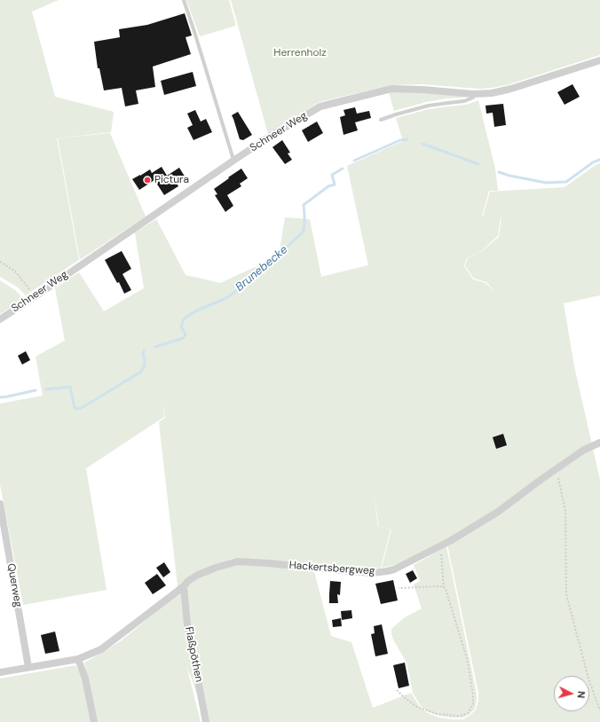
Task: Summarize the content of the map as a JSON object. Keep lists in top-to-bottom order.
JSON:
{
  "streets": {
    "street": [
      "Schneer Weg",
      "Hackertsbergweg",
      "Querweg",
      "Flaßpöthen"
    ]
  },
  "crossings": [
    ["Hackertsbergweg", "Querweg"],
    ["Hackertsbergweg", "Flaßpöthen"]
  ],
  "water": ["Brunebecke"],
  "parks": ["Herrenholz"],
  "places": ["Pictura"],
  "north": "right"
}
